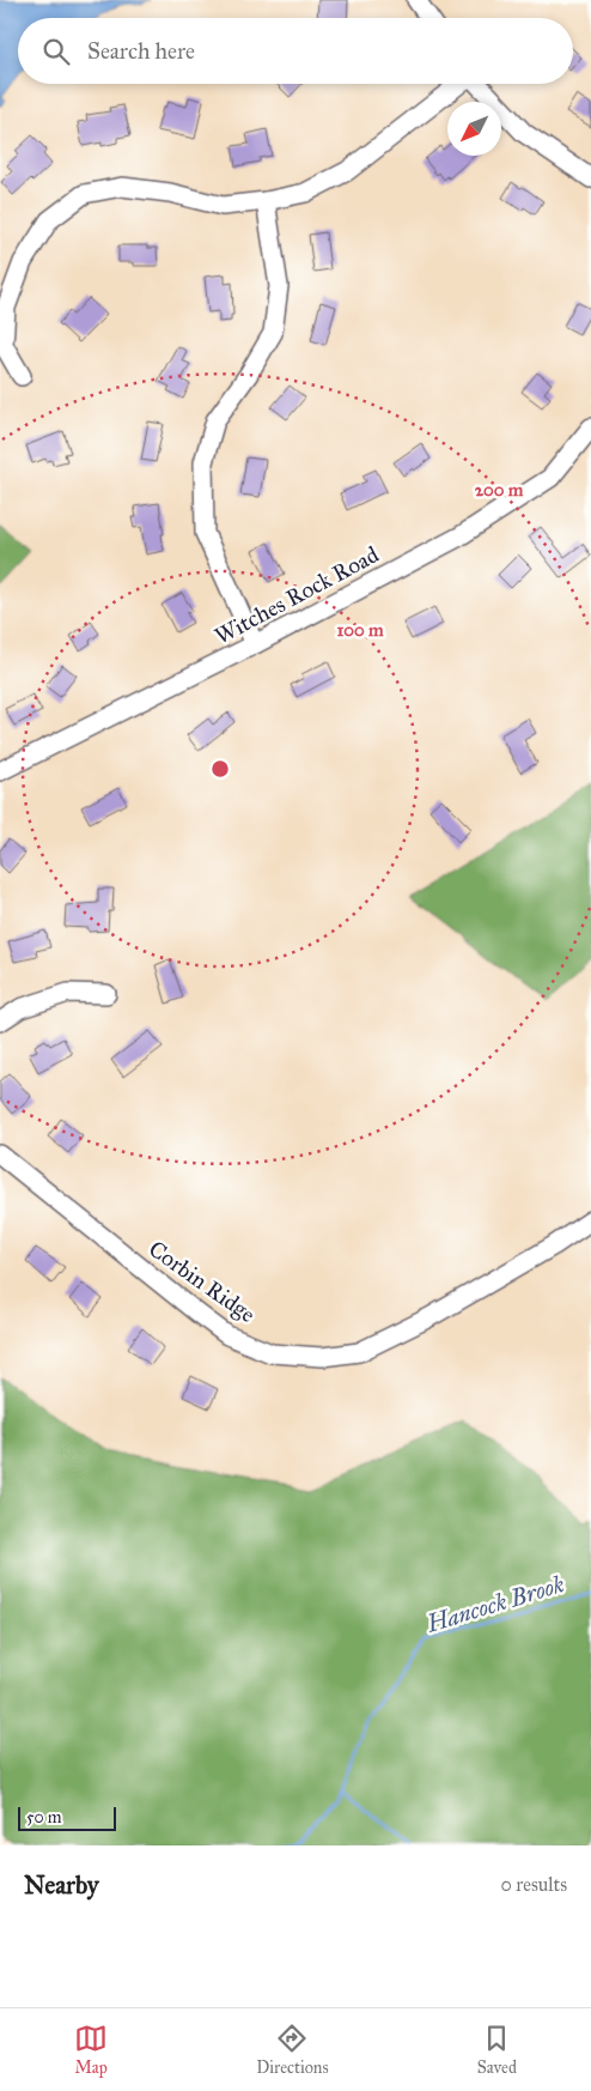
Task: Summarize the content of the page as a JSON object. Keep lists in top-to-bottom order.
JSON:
{
  "streets": {
    "street": ["Witches Rock Road", "Corbin Ridge"]
  },
  "water": ["Hancock Brook"],
  "scale_bar": "50 m",
  "north": "bottom left",
  "page": {
    "search": "Search here",
    "scale": "50 m",
    "heading": ["Nearby", "0 results"],
    "nav": ["Map", "Directions", "Saved"]
  },
  "rings": ["200 m", "100 m"]
}
